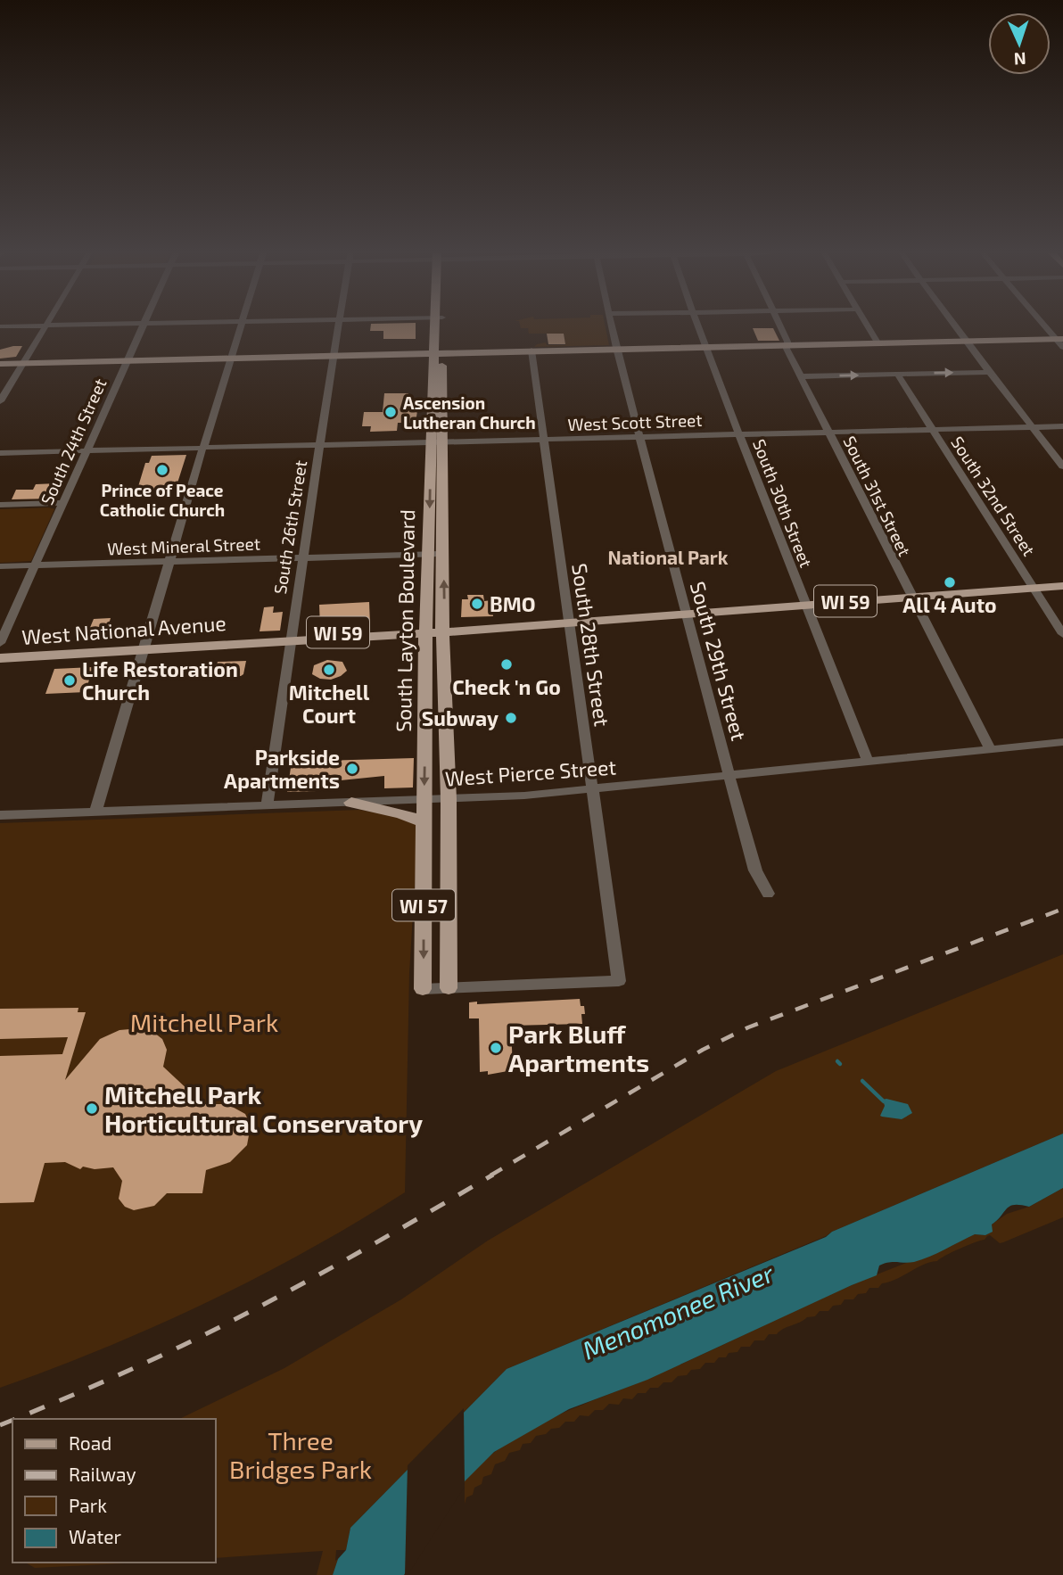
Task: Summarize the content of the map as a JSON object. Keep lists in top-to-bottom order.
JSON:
{
  "streets": {
    "main road": [
      "WI 59",
      "South Layton Boulevard",
      "West National Avenue",
      "WI 57"
    ],
    "street": [
      "West Scott Street",
      "South 24th Street",
      "South 31st Street",
      "South 32nd Street",
      "South 30th Street",
      "South 26th Street",
      "West Mineral Street",
      "South 28th Street",
      "South 29th Street",
      "West Pierce Street"
    ]
  },
  "crossings": [
    ["West Scott Street", "South 24th Street"],
    ["West Scott Street", "South 31st Street"],
    ["West Scott Street", "South 32nd Street"],
    ["West Scott Street", "South 30th Street"],
    ["West Scott Street", "South 26th Street"],
    ["West Scott Street", "South Layton Boulevard"],
    ["West Scott Street", "South 28th Street"],
    ["West Scott Street", "South 29th Street"],
    ["South 24th Street", "West Mineral Street"],
    ["South 31st Street", "West National Avenue"],
    ["South 31st Street", "West Pierce Street"],
    ["South 32nd Street", "West National Avenue"],
    ["South 30th Street", "West National Avenue"],
    ["South 30th Street", "West Pierce Street"],
    ["South 26th Street", "West Mineral Street"],
    ["South 26th Street", "West National Avenue"],
    ["South 26th Street", "West Pierce Street"],
    ["West Mineral Street", "South Layton Boulevard"],
    ["South Layton Boulevard", "West National Avenue"],
    ["South Layton Boulevard", "South 28th Street"],
    ["South Layton Boulevard", "West Pierce Street"],
    ["West National Avenue", "South 28th Street"],
    ["West National Avenue", "South 29th Street"],
    ["South 28th Street", "West Pierce Street"],
    ["South 29th Street", "West Pierce Street"]
  ],
  "districts": ["National Park"],
  "water": ["Menomonee River"],
  "parks": ["Mitchell Park", "Three Bridges Park"],
  "places": [
    "Ascension Lutheran Church",
    "Prince of Peace Catholic Church",
    "All 4 Auto",
    "BMO",
    "Check 'n Go",
    "Mitchell Court",
    "Life Restoration Church",
    "Subway",
    "Parkside Apartments",
    "Park Bluff Apartments",
    "Mitchell Park Horticultural Conservatory"
  ],
  "legend": [
    "Road",
    "Railway",
    "Park",
    "Water"
  ],
  "north": "bottom"
}
